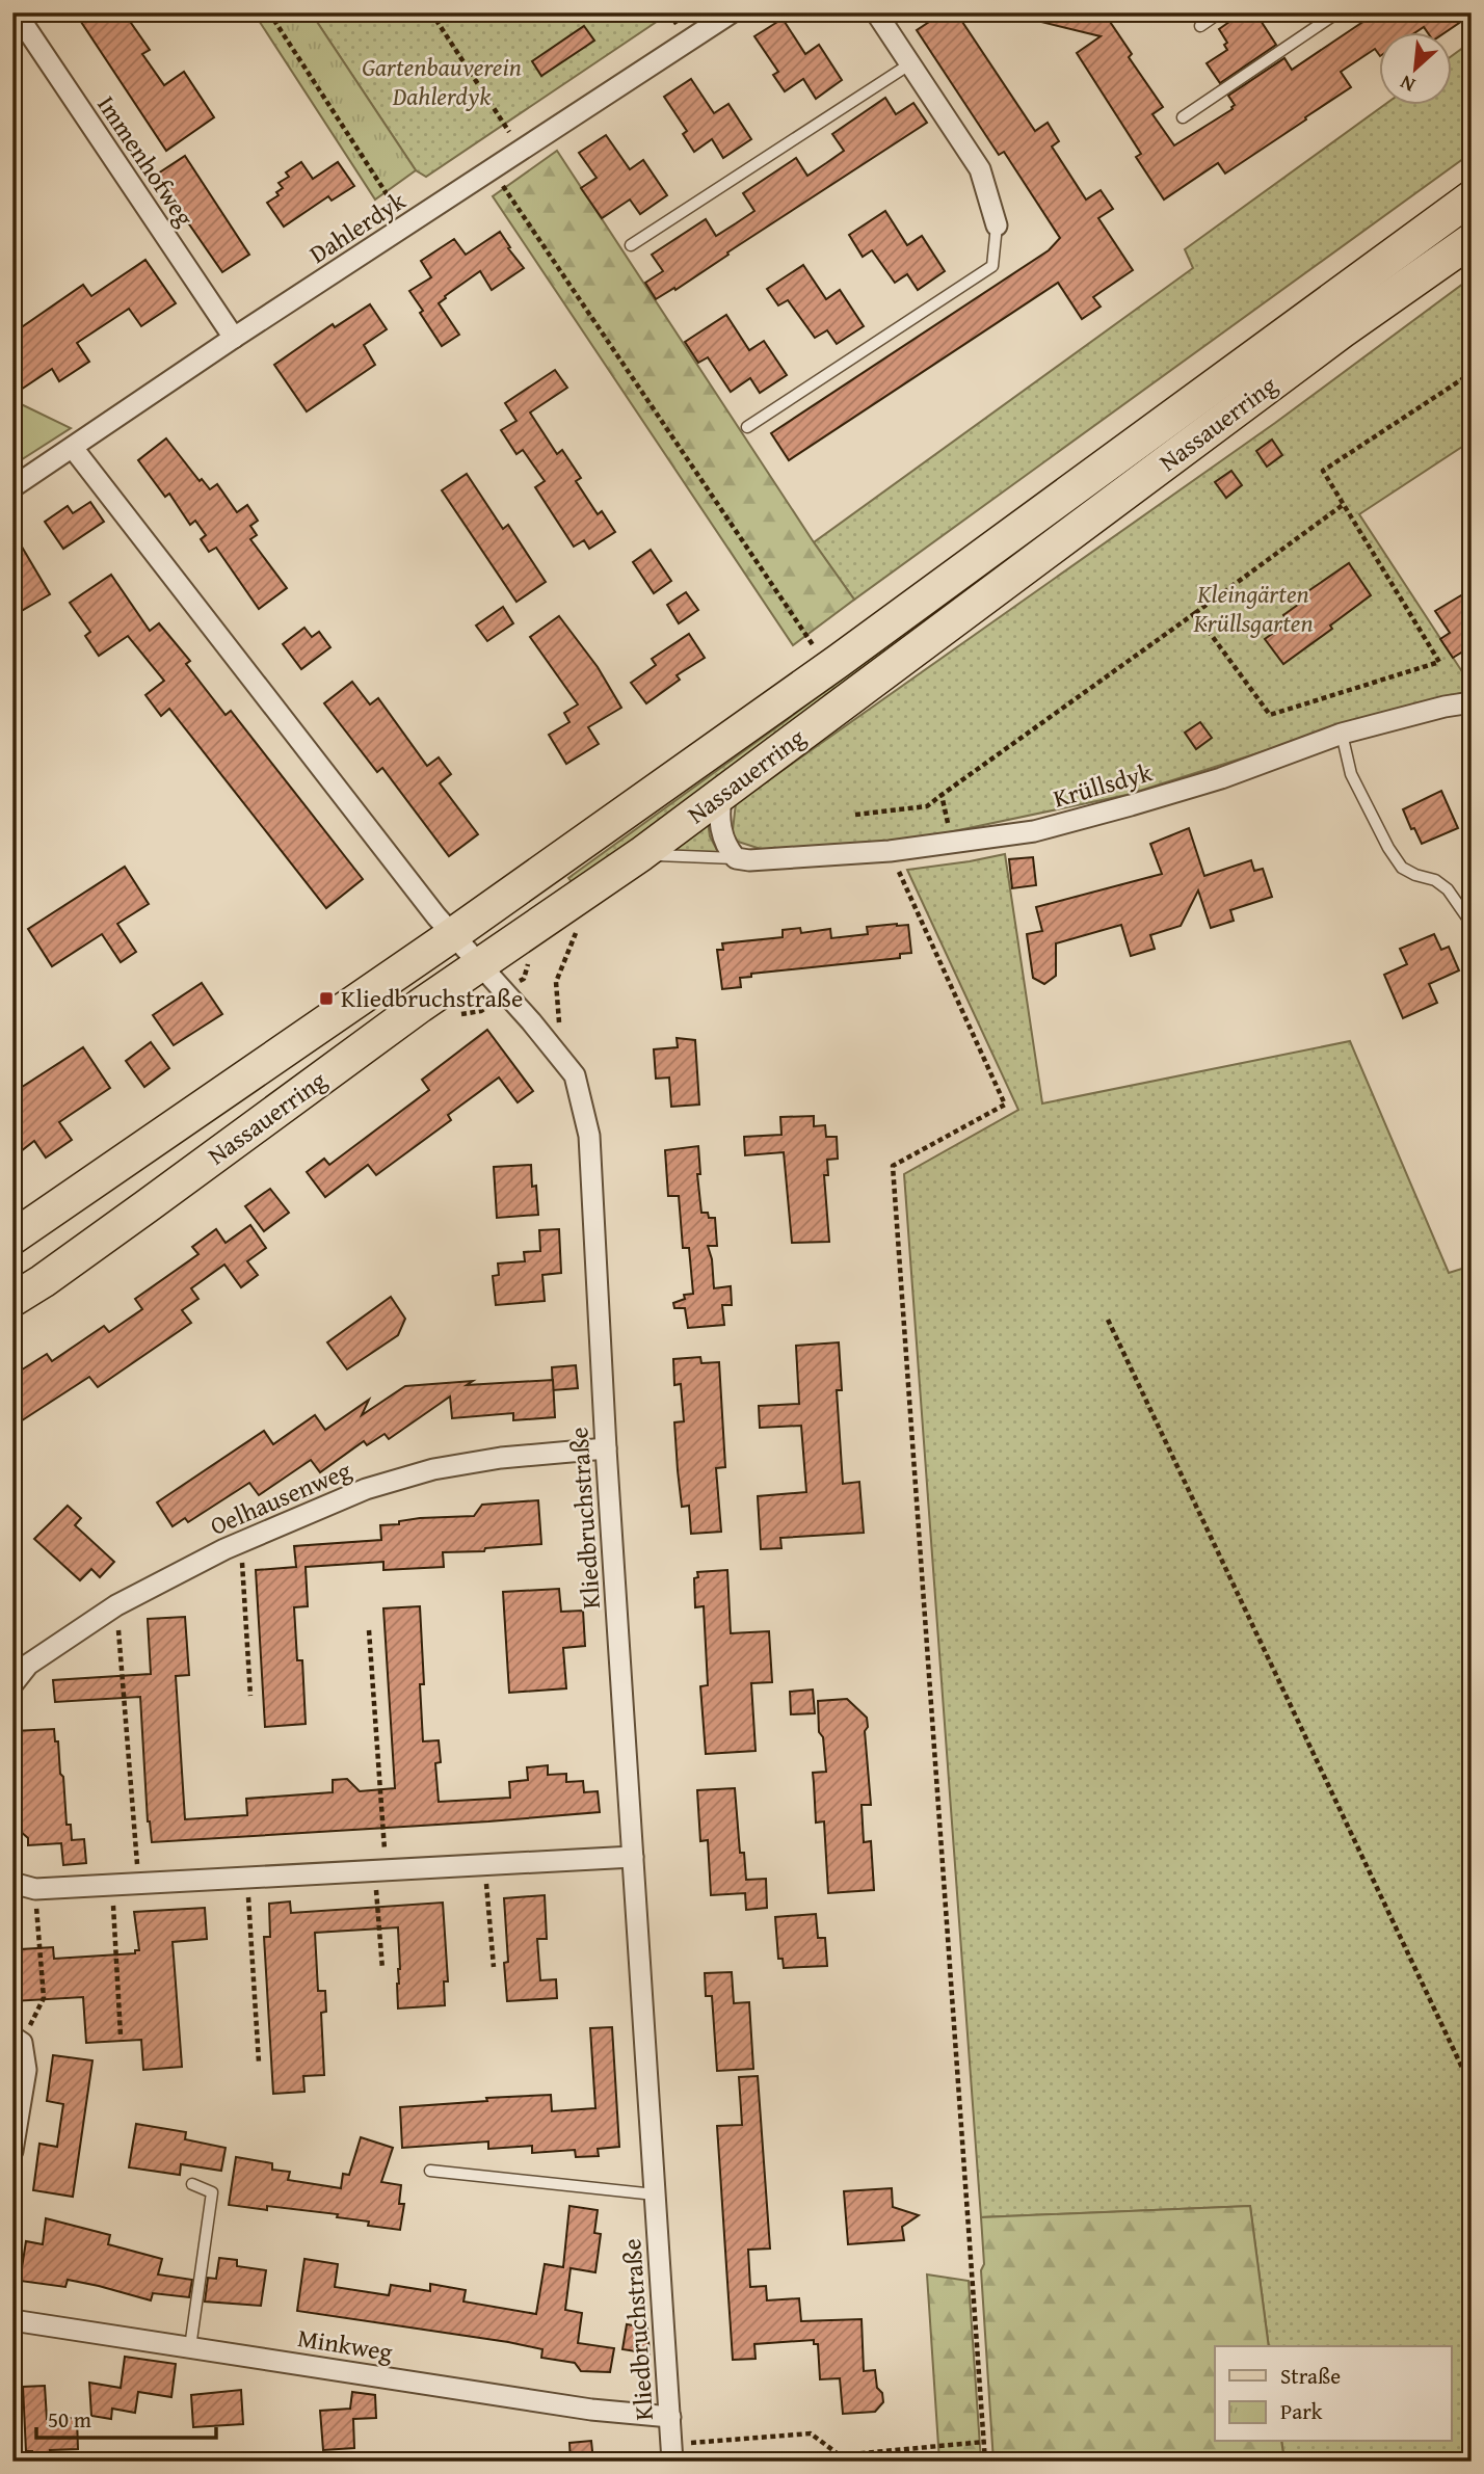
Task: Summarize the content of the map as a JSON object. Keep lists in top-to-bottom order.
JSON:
{
  "streets": {
    "main road": ["Nassauerring"],
    "street": [
      "Immenhofweg",
      "Dahlerdyk",
      "Krüllsdyk",
      "Oelhausenweg",
      "Kliedbruchstraße",
      "Minkweg"
    ]
  },
  "crossings": [
    ["Immenhofweg", "Dahlerdyk"],
    ["Dahlerdyk", "Kliedbruchstraße"],
    ["Nassauerring", "Krüllsdyk"],
    ["Nassauerring", "Kliedbruchstraße"],
    ["Oelhausenweg", "Kliedbruchstraße"],
    ["Kliedbruchstraße", "Minkweg"]
  ],
  "parks": ["Gartenbauverein Dahlerdyk", "Kleingärten Krüllsgarten"],
  "places": {
    "transit": ["Kliedbruchstraße"]
  },
  "legend": ["Straße", "Park"],
  "scale_bar": "50 m",
  "north": "bottom left"
}
